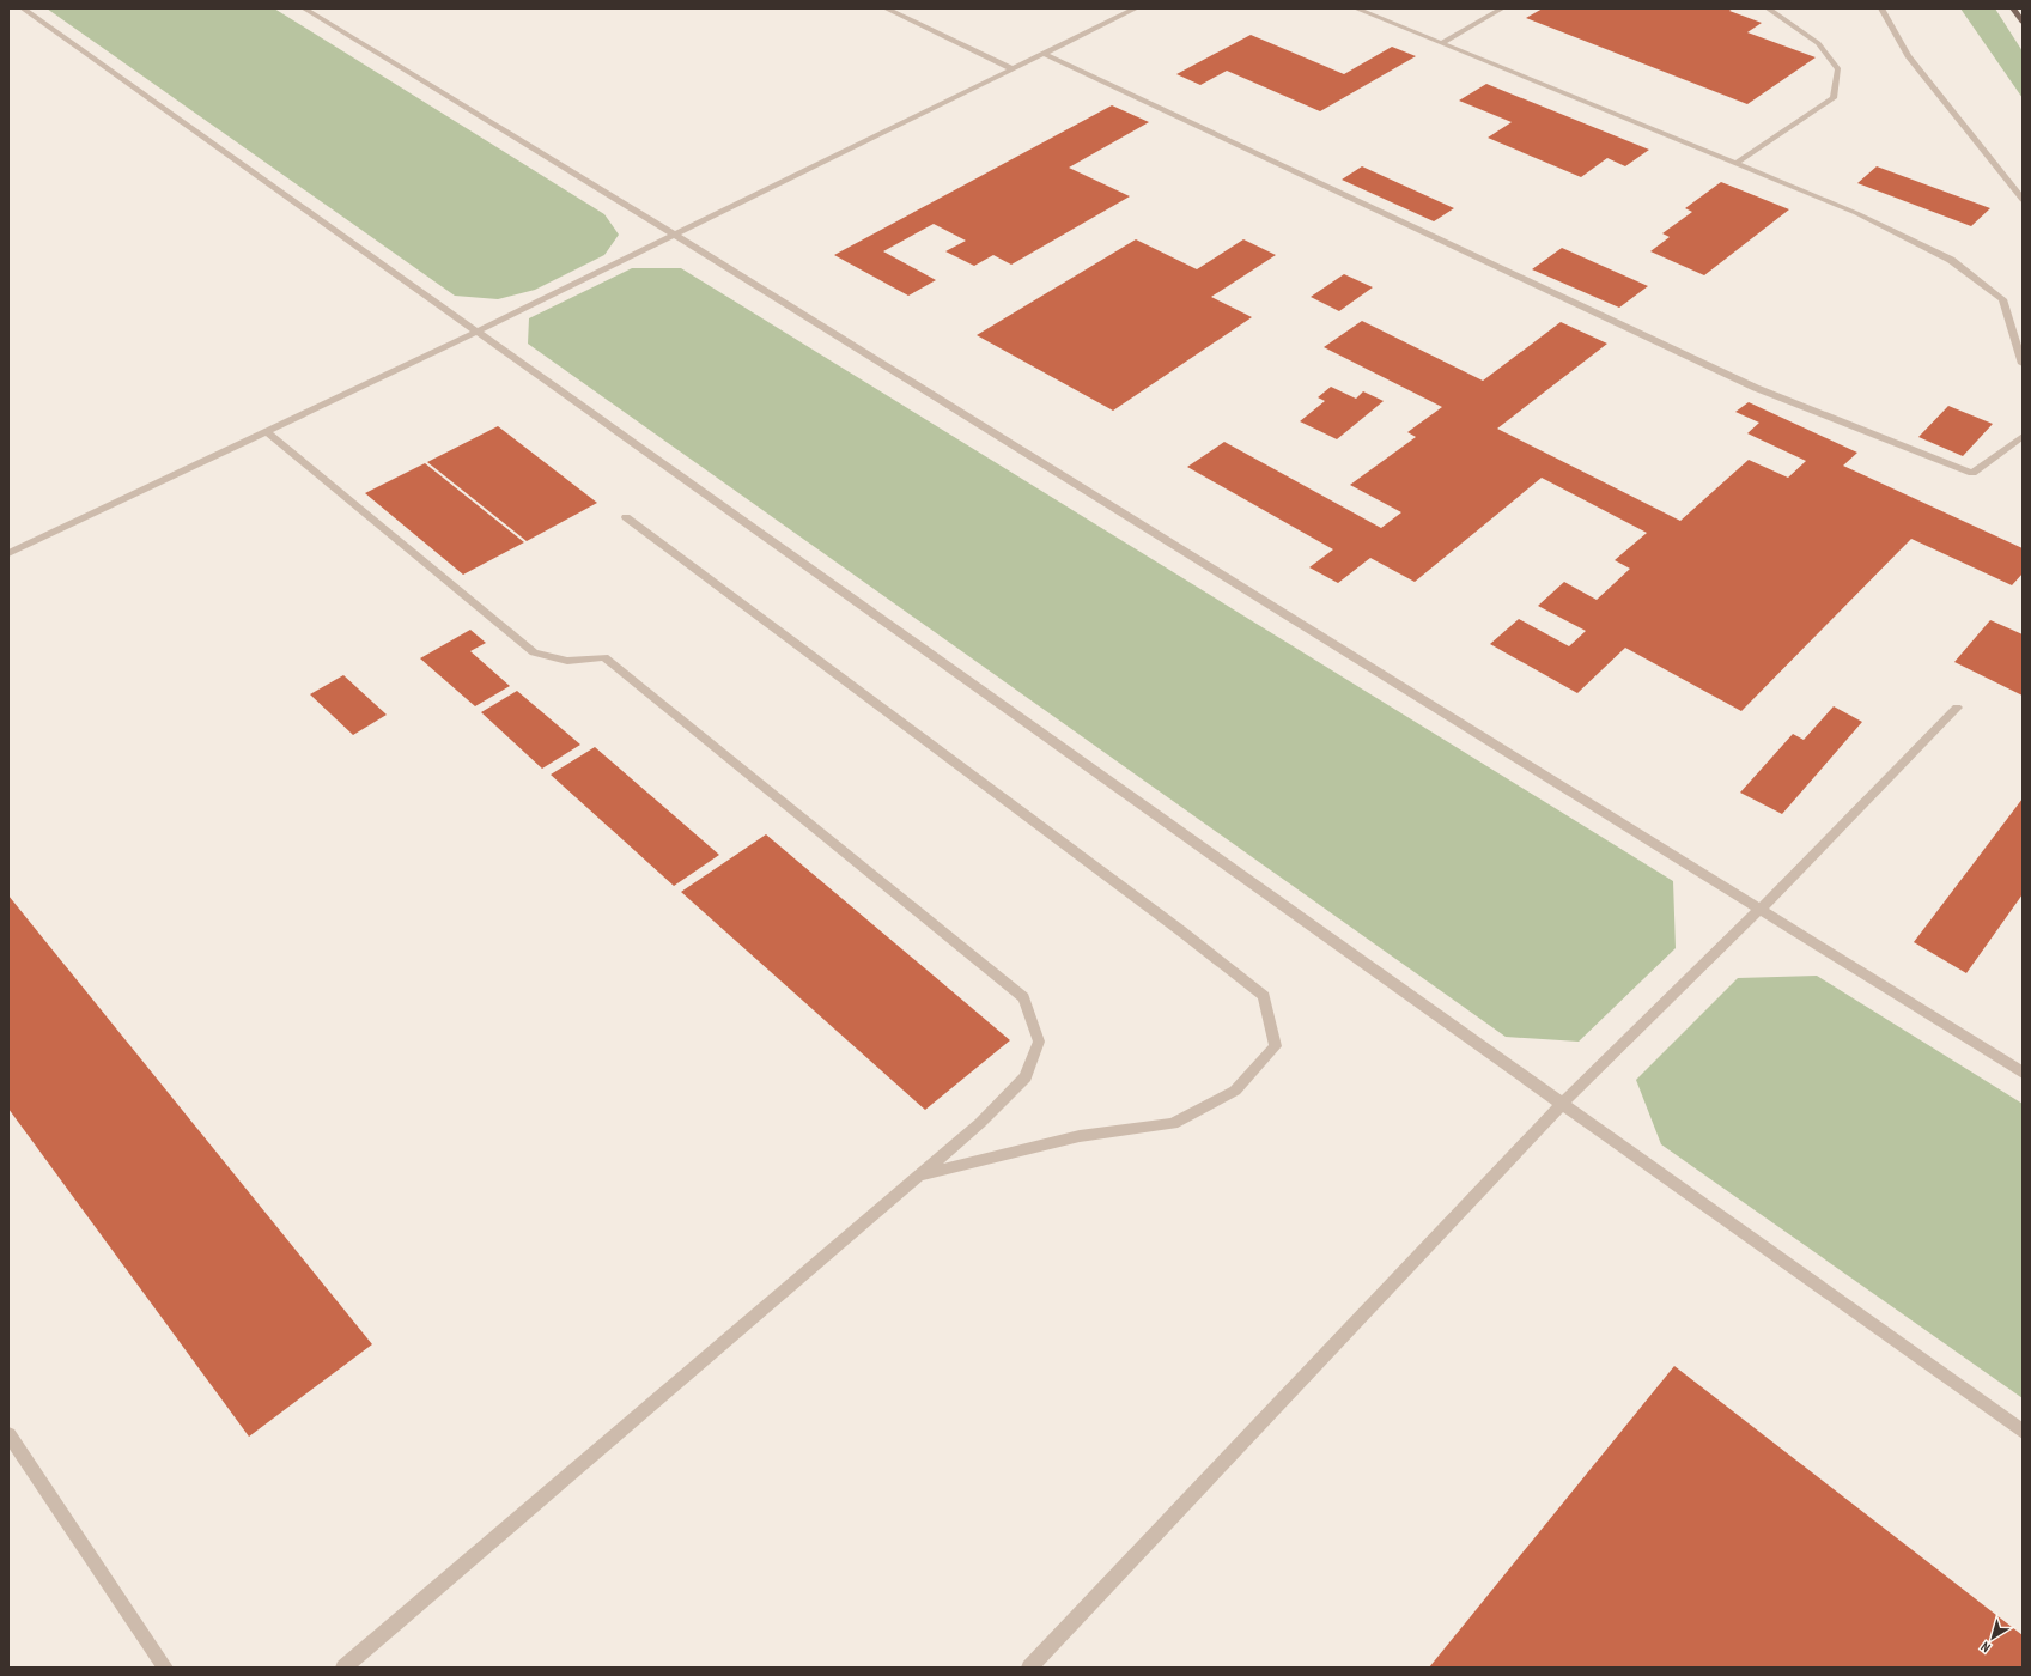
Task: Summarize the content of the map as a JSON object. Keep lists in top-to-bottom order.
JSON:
{
  "north": "bottom left"
}
